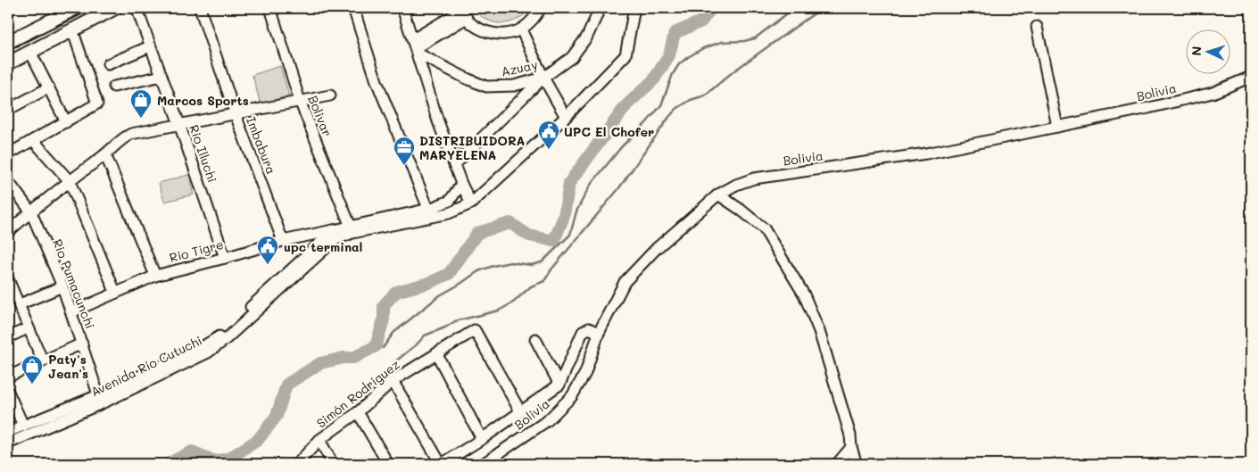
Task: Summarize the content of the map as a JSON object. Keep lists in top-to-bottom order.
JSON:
{
  "streets": {
    "street": [
      "Azuay",
      "Bolivia",
      "Bolivar",
      "Imbabura",
      "Rio Illuchi",
      "Rio Tigre",
      "Rio Pumacunchi",
      "Avenida Rio Cutuchi",
      "Simón Rodriguez"
    ]
  },
  "crossings": [
    ["Bolivar", "Avenida Rio Cutuchi"],
    ["Imbabura", "Rio Tigre"],
    ["Rio Illuchi", "Rio Tigre"],
    ["Rio Tigre", "Rio Pumacunchi"],
    ["Rio Tigre", "Avenida Rio Cutuchi"],
    ["Rio Pumacunchi", "Avenida Rio Cutuchi"]
  ],
  "places": {
    "shop": ["Marcos Sports", "Paty's Jean's"],
    "public building": ["UPC El Chofer", "upc terminal"],
    "office": ["DISTRIBUIDORA MARYELENA"]
  },
  "north": "left"
}
